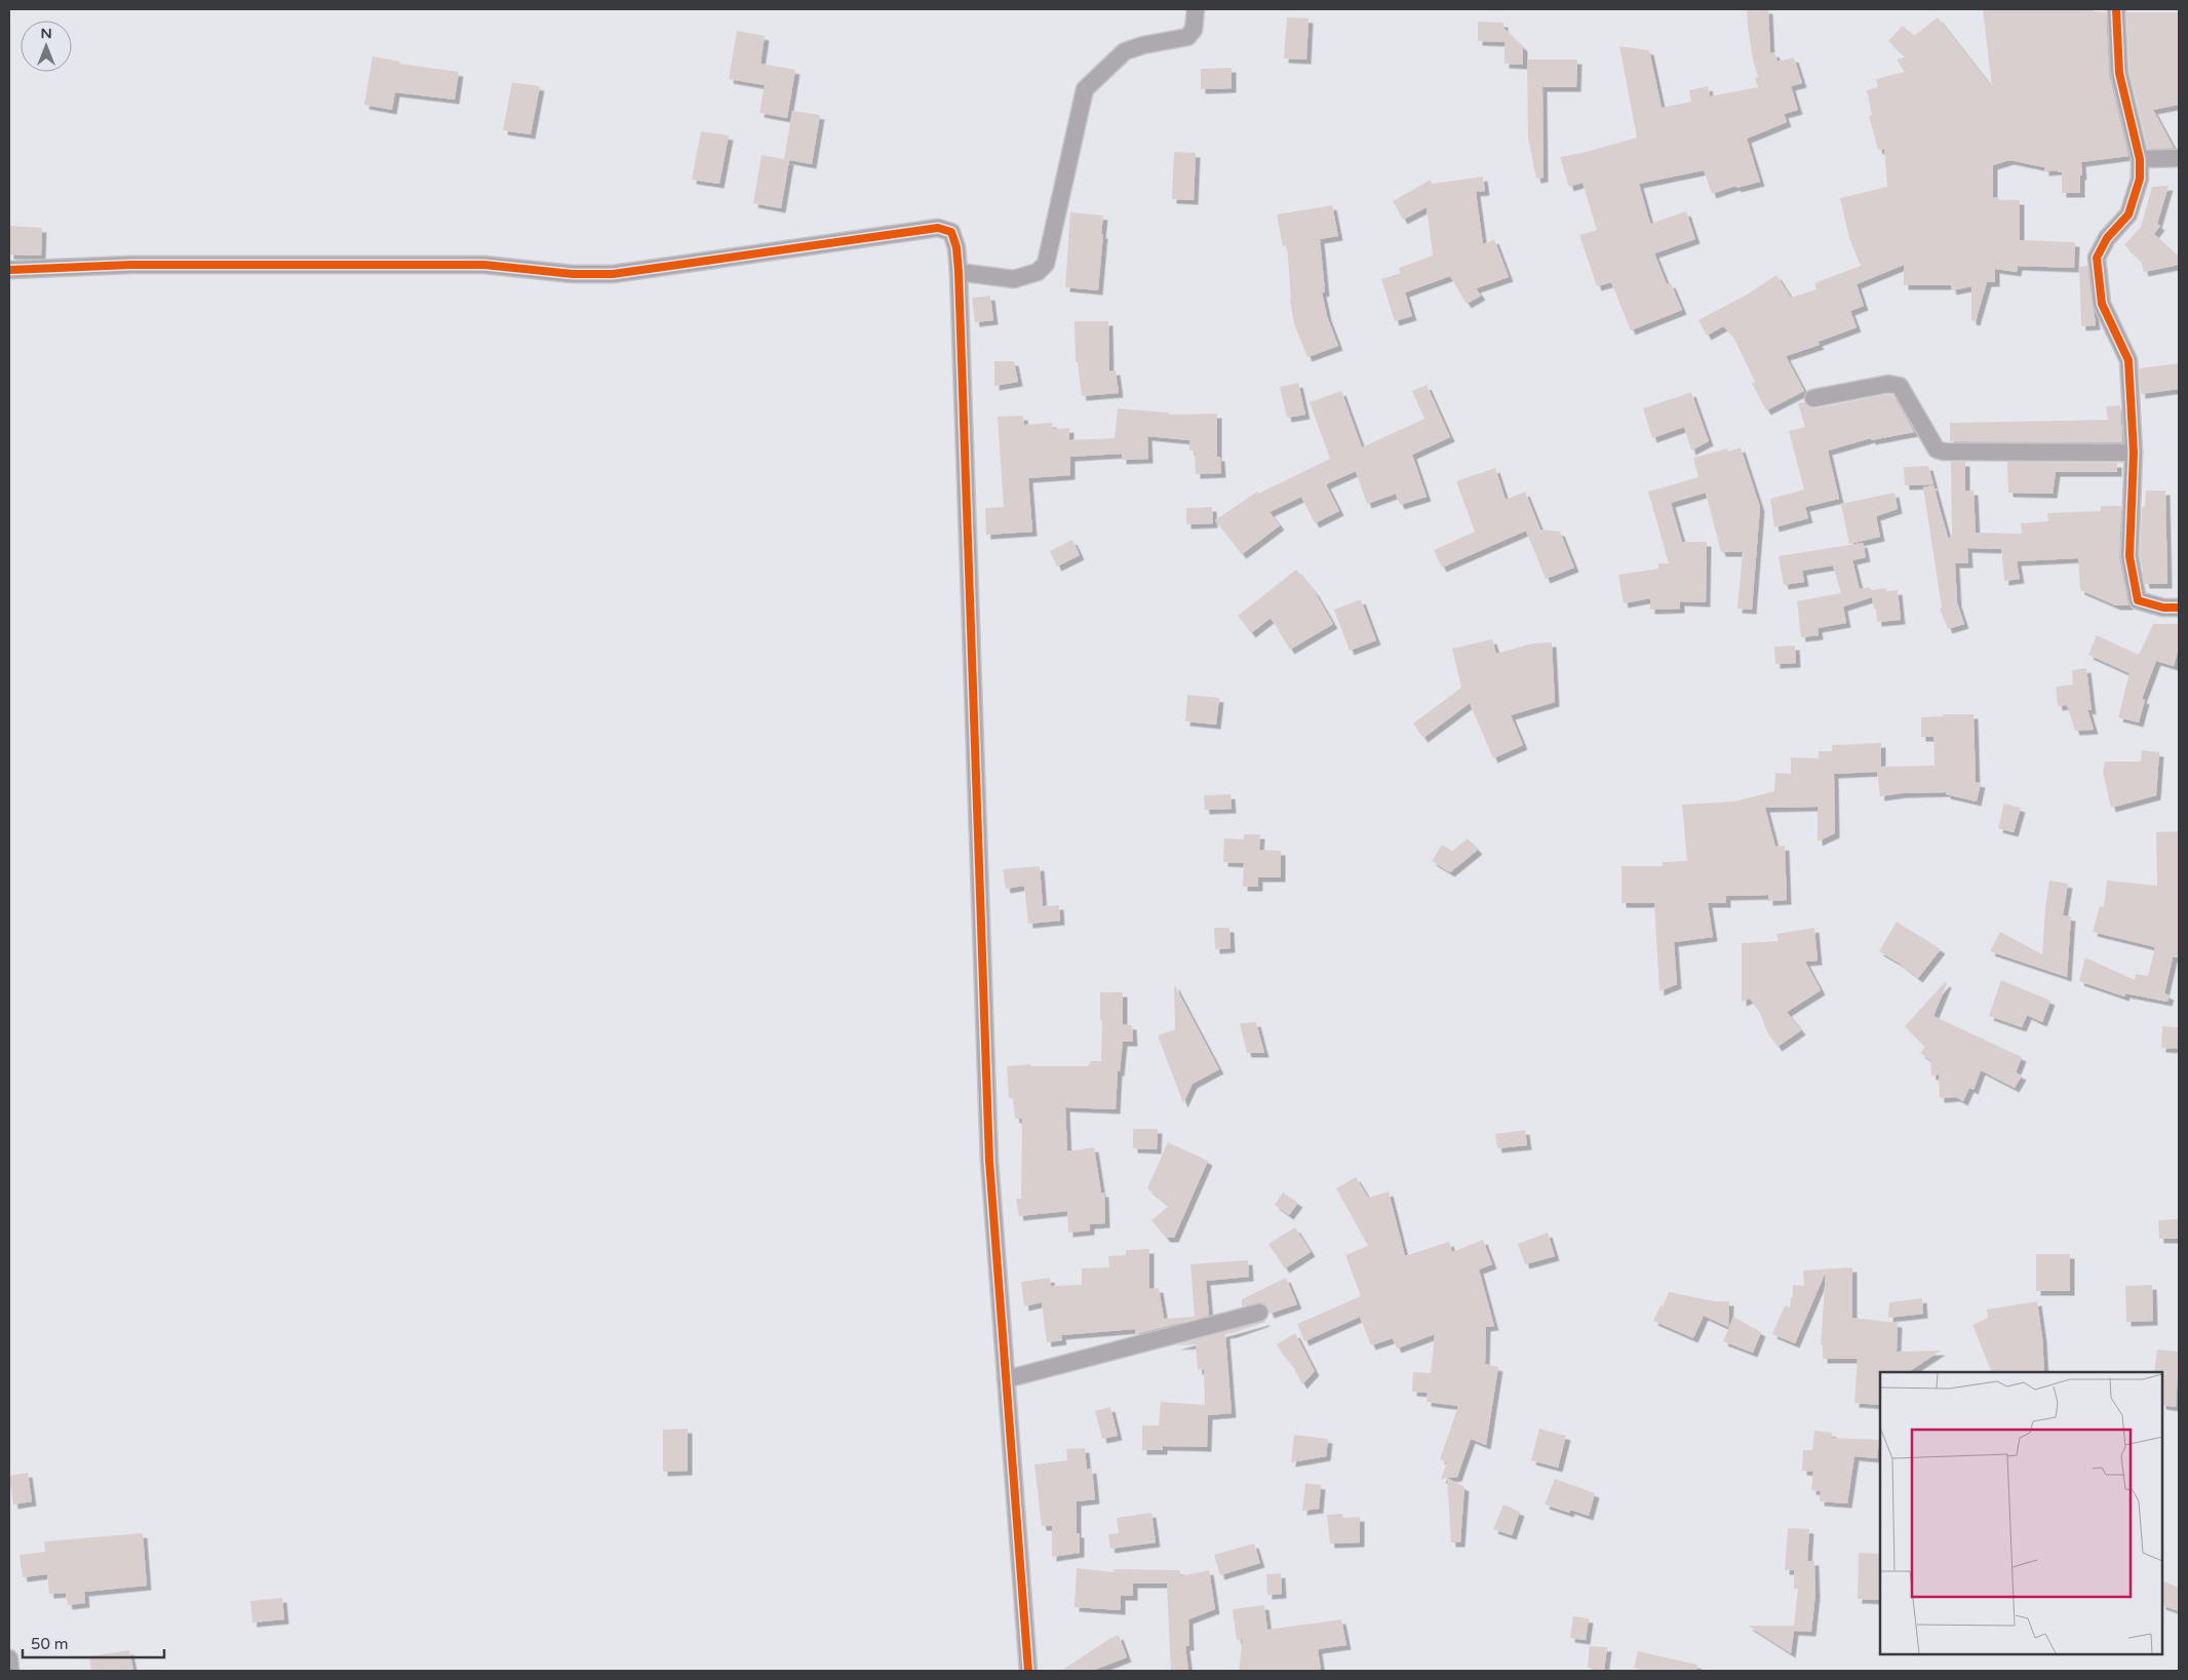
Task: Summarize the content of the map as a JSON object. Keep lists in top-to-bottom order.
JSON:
{
  "scale_bar": "50 m",
  "north": "top"
}
